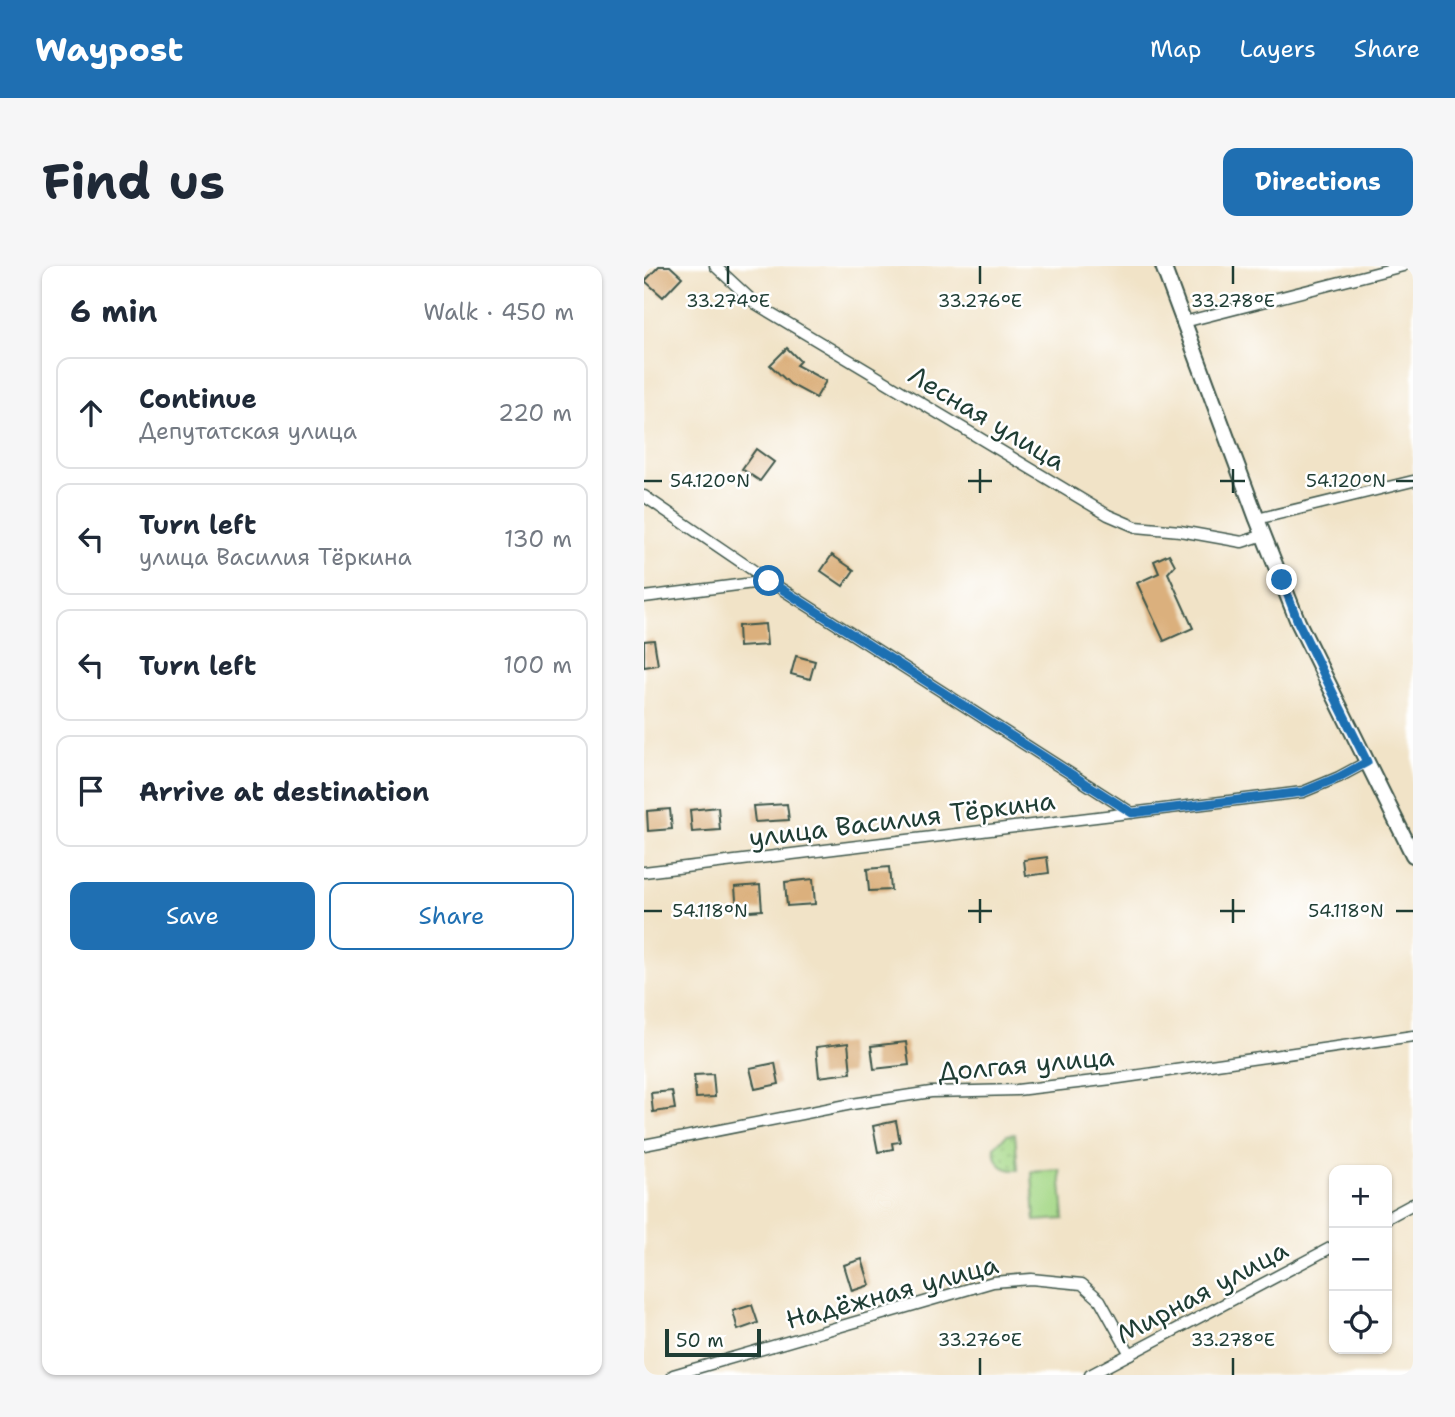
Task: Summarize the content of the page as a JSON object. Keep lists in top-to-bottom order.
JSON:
{
  "streets": {
    "street": [
      "Лесная улица",
      "улица Василия Тёркина",
      "Долгая улица",
      "Надёжная улица",
      "Мирная улица"
    ]
  },
  "crossings": [
    ["Надёжная улица", "Мирная улица"]
  ],
  "scale_bar": "50 m",
  "page": {
    "header": "Waypost",
    "nav": ["Map", "Layers", "Share"],
    "buttons": [
      "Directions",
      ["Save", "Share"]
    ],
    "title": "Find us",
    "heading": ["6 min", "Walk · 450 m"],
    "list": [
      ["Continue", "Депутатская улица", "220 m"],
      ["Turn left", "улица Василия Тёркина", "130 m"],
      ["Turn left", "100 m"],
      "Arrive at destination"
    ],
    "map_buttons": ["+", "−"],
    "scale": "50 m"
  },
  "coordinates": [
    "33.274°E",
    "33.276°E",
    "33.278°E",
    "54.120°N",
    "54.118°N"
  ]
}
